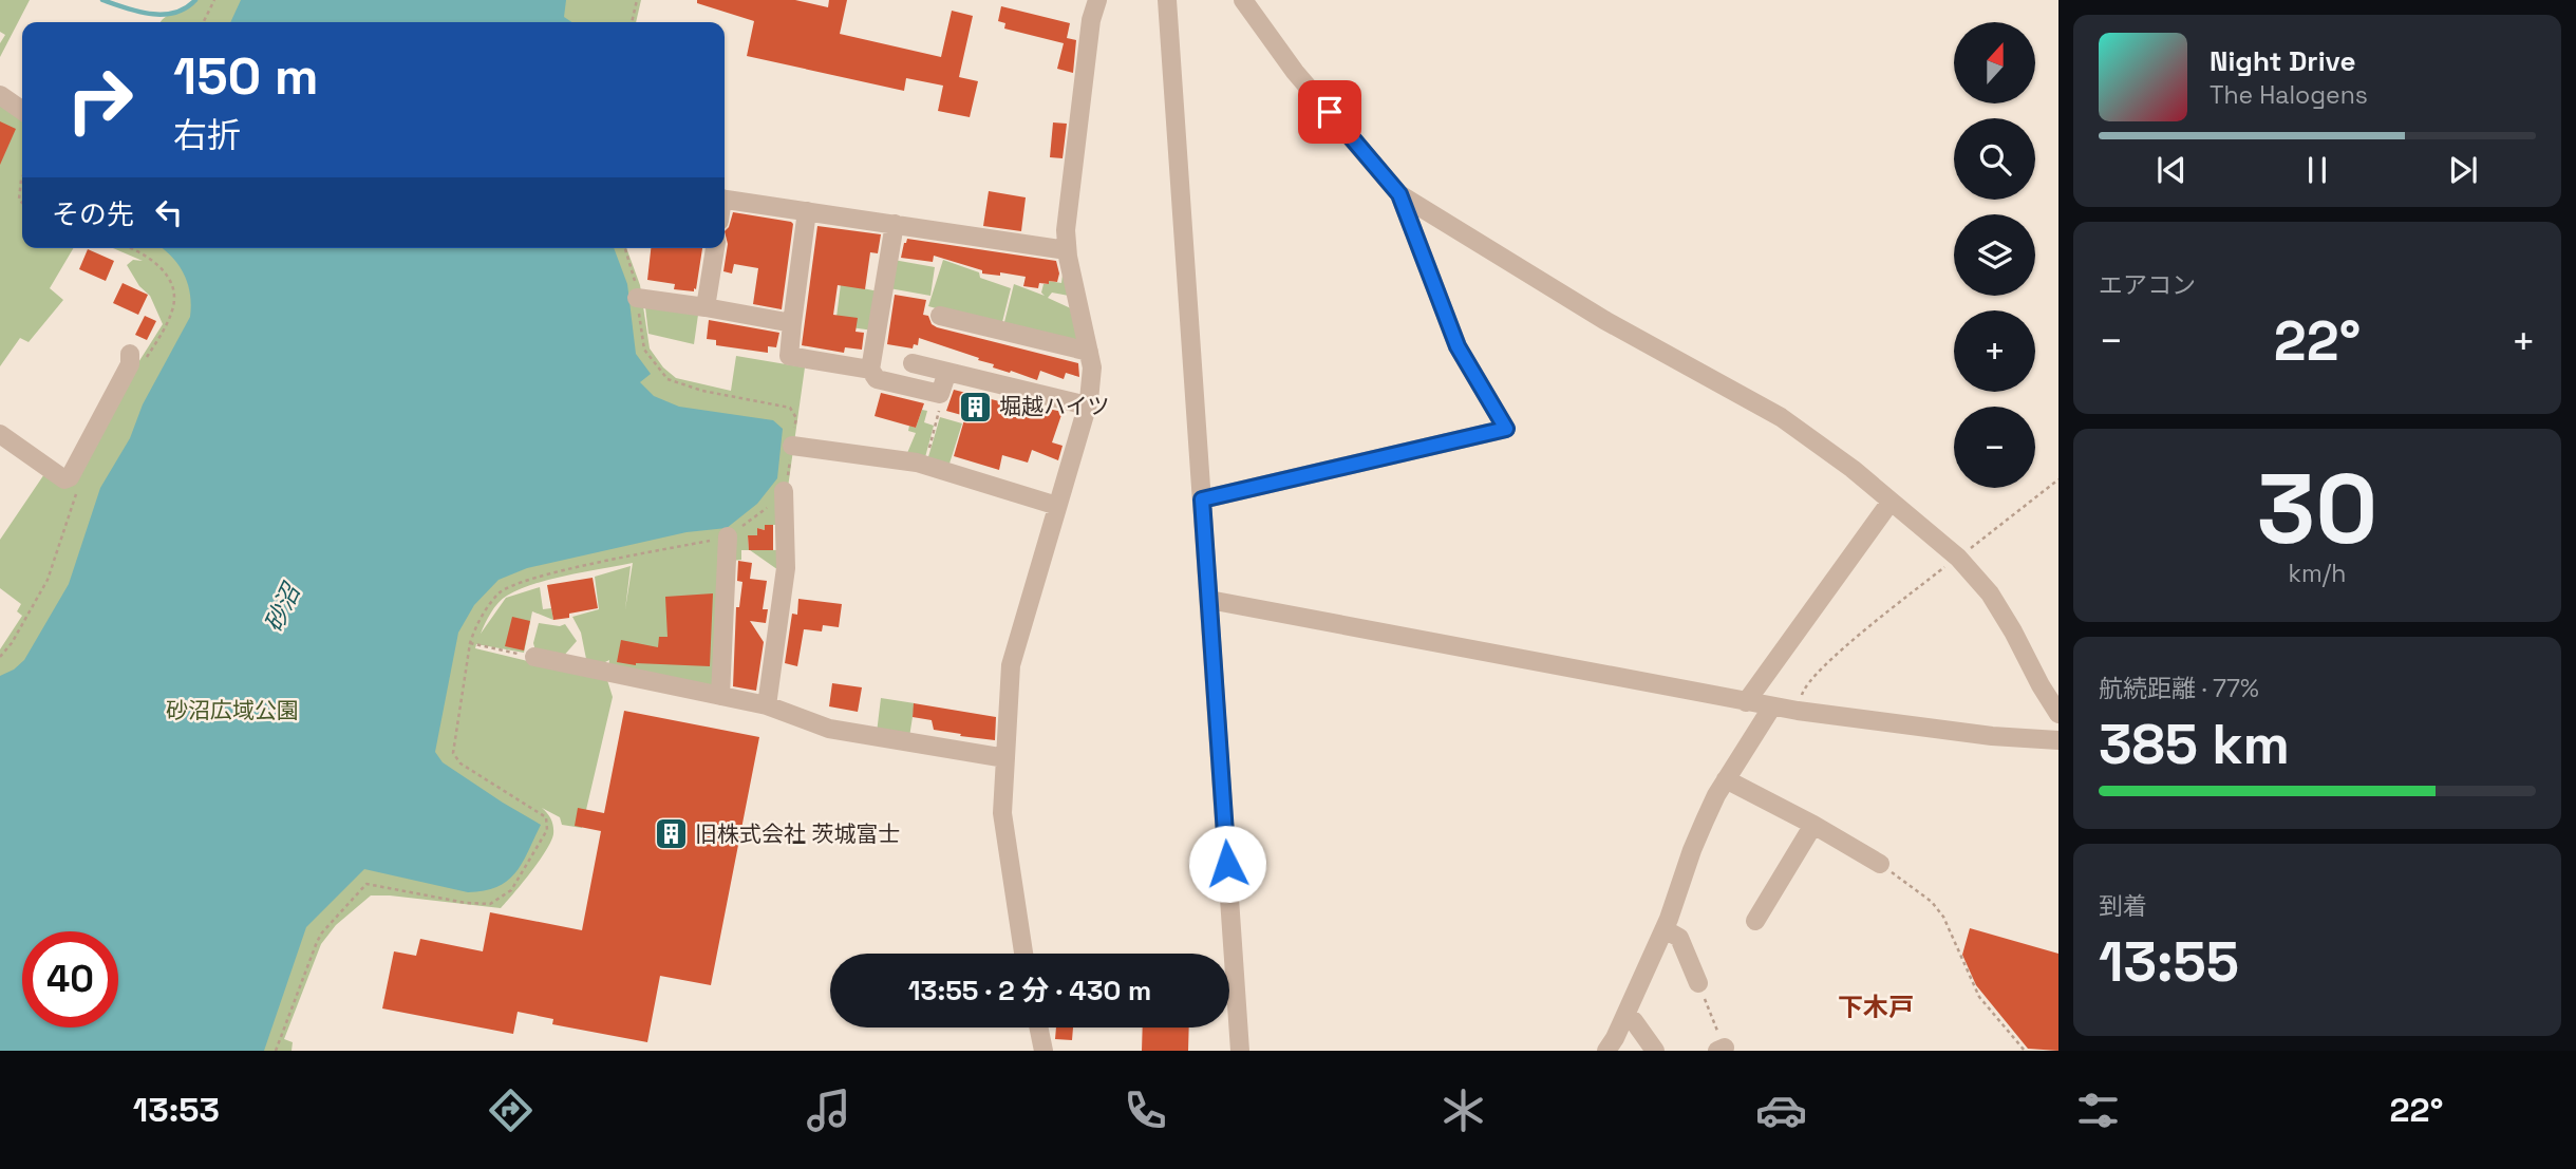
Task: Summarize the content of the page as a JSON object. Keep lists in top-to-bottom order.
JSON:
{
  "districts": ["下木戸"],
  "water": ["砂沼"],
  "parks": ["砂沼広域公園"],
  "places": {
    "building": ["堀越ハイツ", "旧株式会社 茨城富士"]
  },
  "north": "top",
  "page": {
    "map_buttons": ["+", "−"],
    "turn": ["150 m", "右折"],
    "song": ["Night Drive", "The Halogens"],
    "then": "その先",
    "tile": [
      "エアコン",
      ["30", "km/h"],
      ["航続距離 · 77%", "385 km"],
      ["到着", "13:55"]
    ],
    "heat": ["−", "22°", "+"],
    "limit": "40",
    "trip": "13:55 · 2 分 · 430 m",
    "tabs": ["13:53", "22°"]
  }
}
